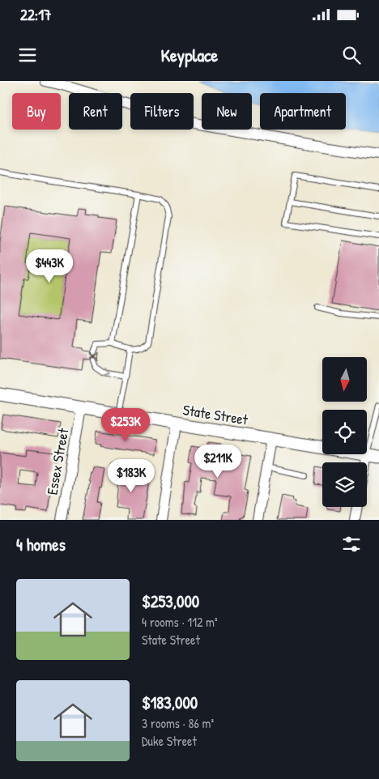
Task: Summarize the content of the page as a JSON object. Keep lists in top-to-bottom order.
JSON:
{
  "streets": {
    "street": ["State Street", "Essex Street"]
  },
  "crossings": [
    ["State Street", "Essex Street"]
  ],
  "north": "bottom",
  "page": {
    "status": "22:17",
    "header": "Keyplace",
    "chip": [
      "Buy",
      "Rent",
      "Filters",
      "New",
      "Apartment"
    ],
    "price": [
      "$443K",
      "$253K",
      "$211K",
      "$183K"
    ],
    "heading": "4 homes",
    "list": [
      {
        "name": "$253,000",
        "note": "4 rooms · 112 m² · State Street"
      },
      {
        "name": "$183,000",
        "note": "3 rooms · 86 m² · Duke Street"
      }
    ]
  }
}
